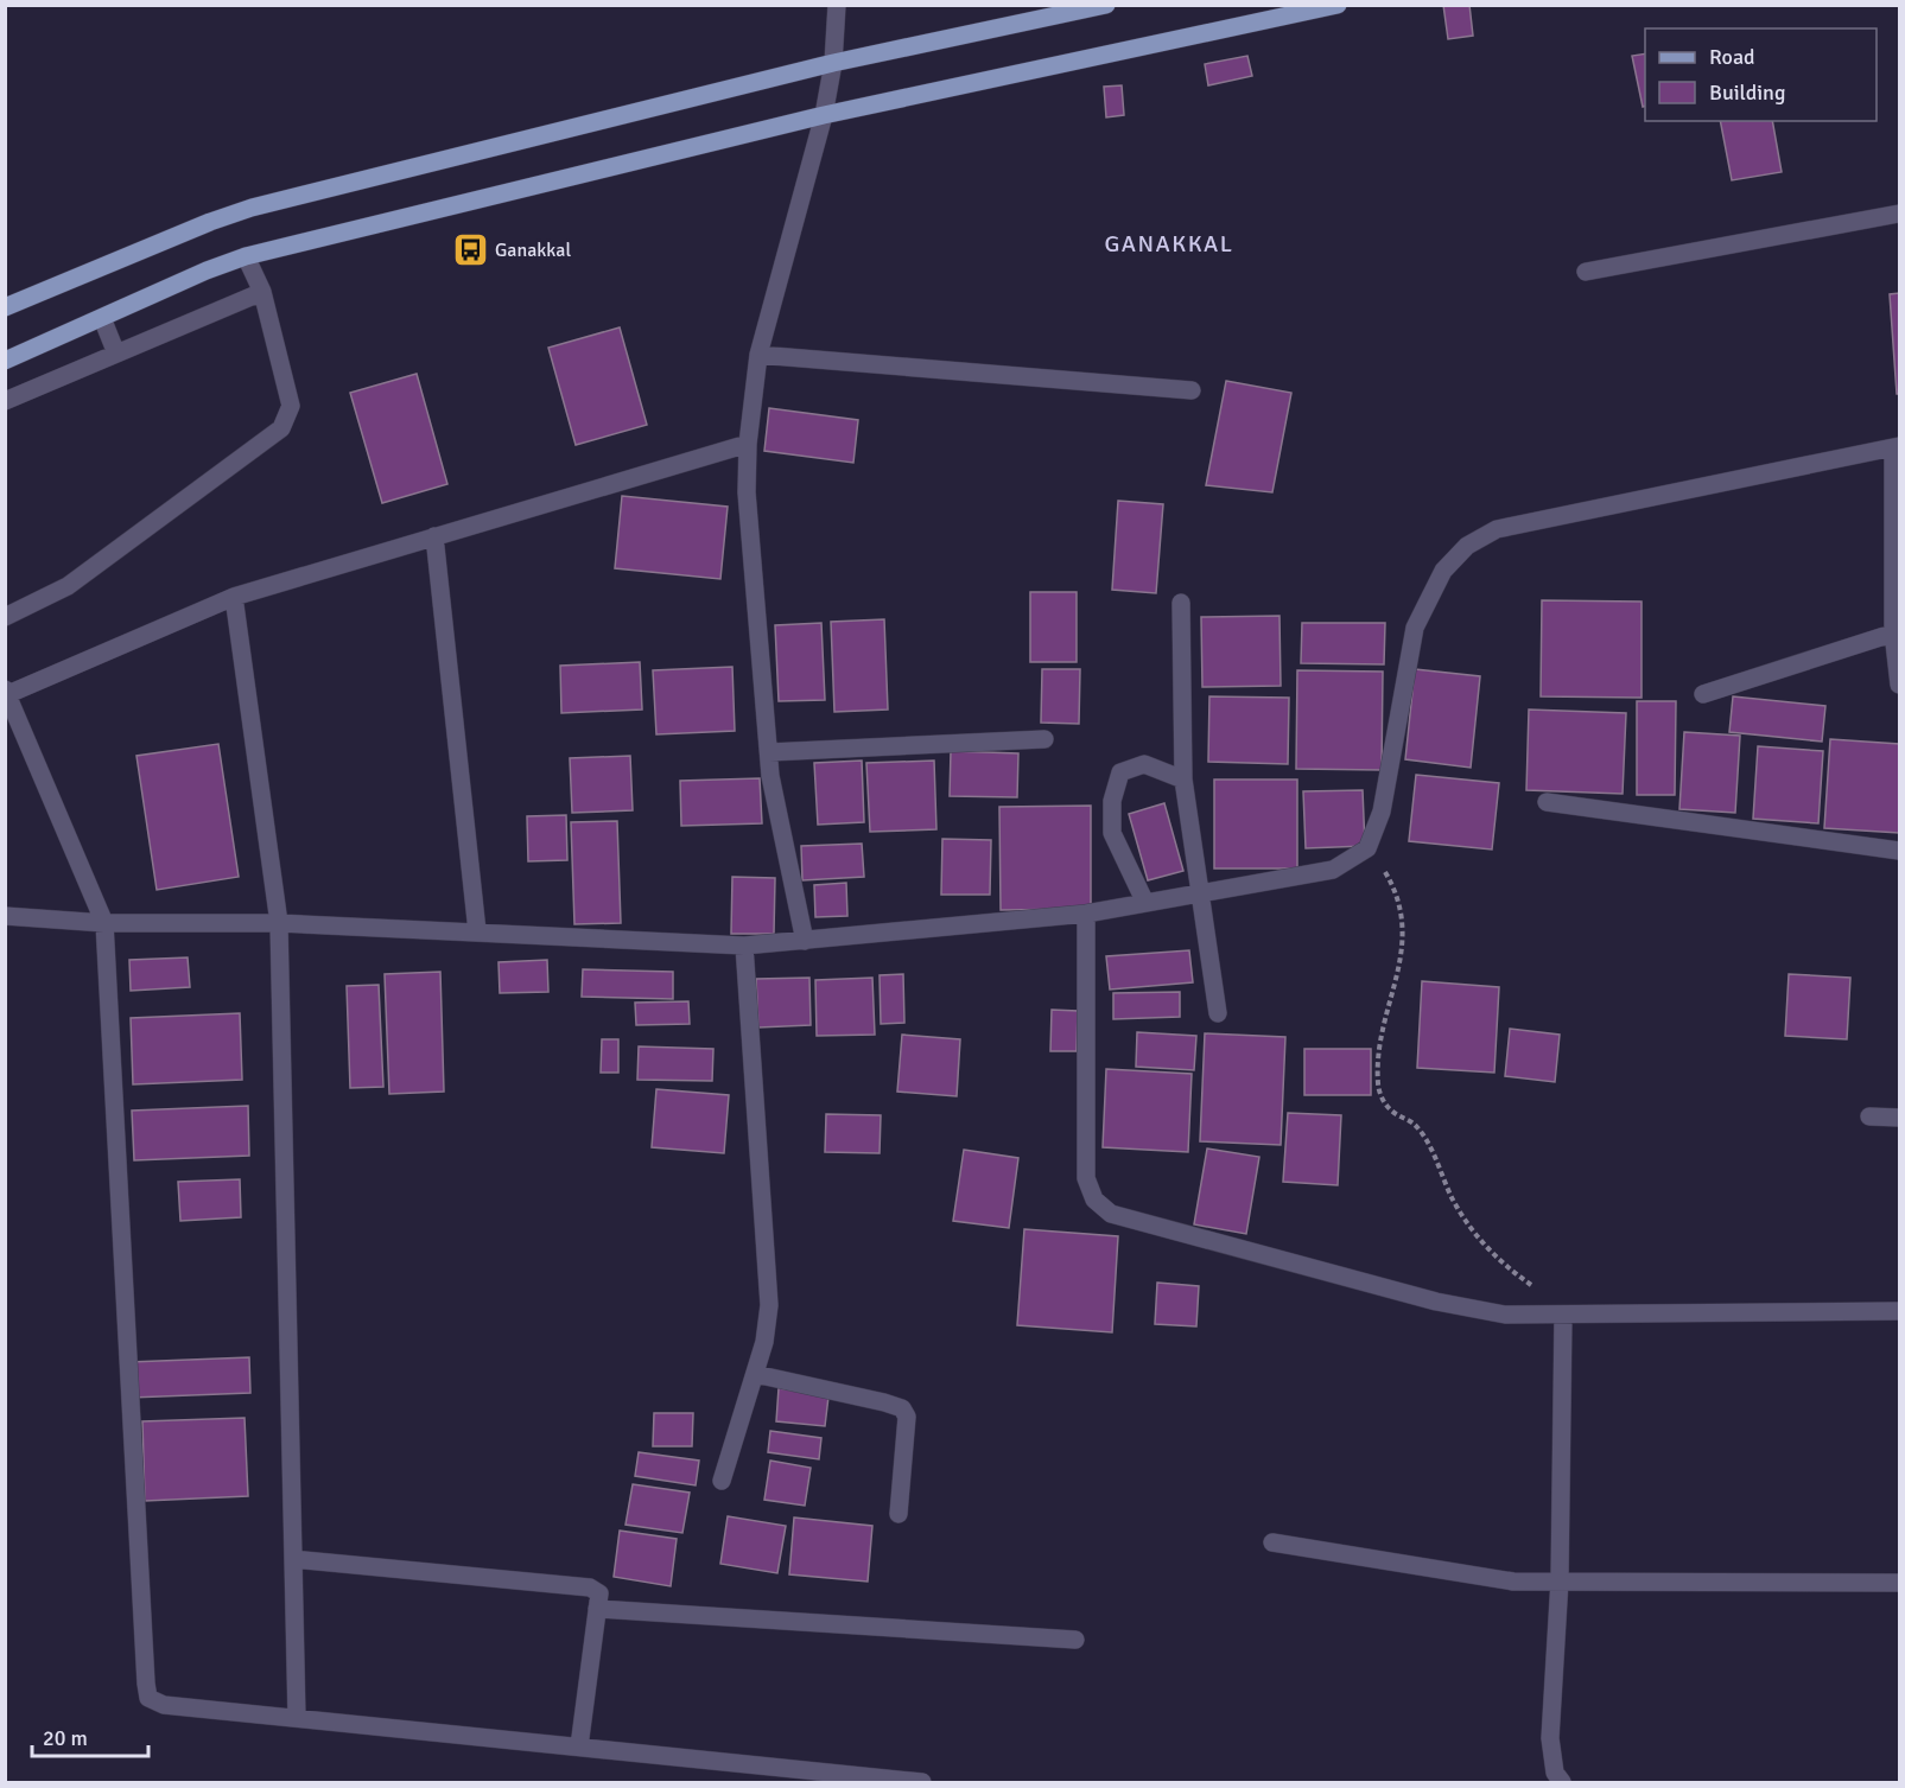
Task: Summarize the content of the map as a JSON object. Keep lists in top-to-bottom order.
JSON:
{
  "districts": ["GANAKKAL"],
  "places": {
    "bus stop": ["Ganakkal"]
  },
  "legend": ["Road", "Building"],
  "scale_bar": "20 m"
}
